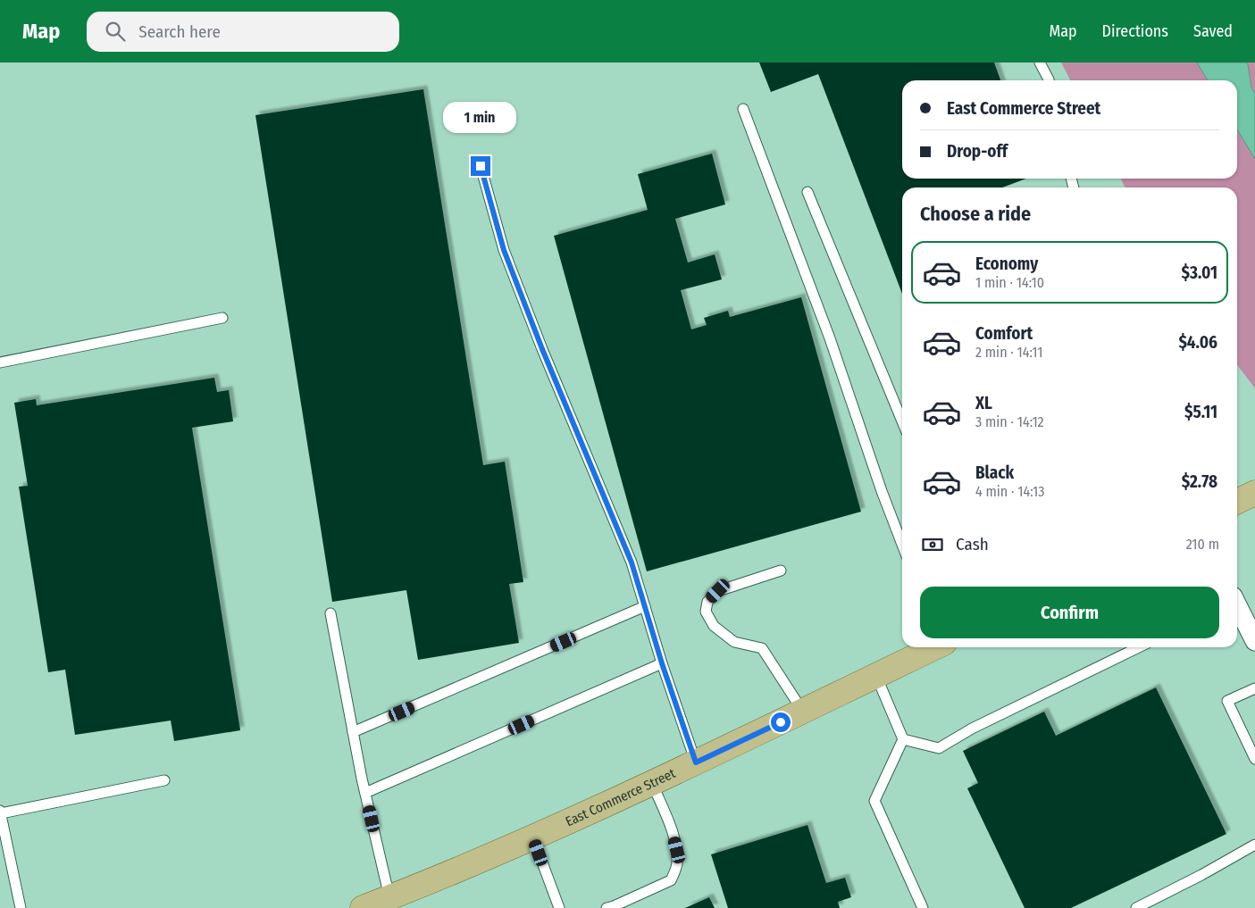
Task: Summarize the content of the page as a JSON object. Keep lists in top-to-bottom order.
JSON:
{
  "streets": {
    "main road": ["East Commerce Street"]
  },
  "page": {
    "header": "Map",
    "search": "Search here",
    "nav": ["Map", "Directions", "Saved"],
    "banner": ["East Commerce Street", "Drop-off"],
    "bubble": "1 min",
    "heading": "Choose a ride",
    "list": [
      {
        "name": "Economy",
        "note": "1 min · 14:10",
        "value": "$3.01"
      },
      {
        "name": "Comfort",
        "note": "2 min · 14:11",
        "value": "$4.06"
      },
      {
        "name": "XL",
        "note": "3 min · 14:12",
        "value": "$5.11"
      },
      {
        "name": "Black",
        "note": "4 min · 14:13",
        "value": "$2.78"
      }
    ],
    "pay": ["Cash", "210 m"],
    "buttons": "Confirm"
  }
}
